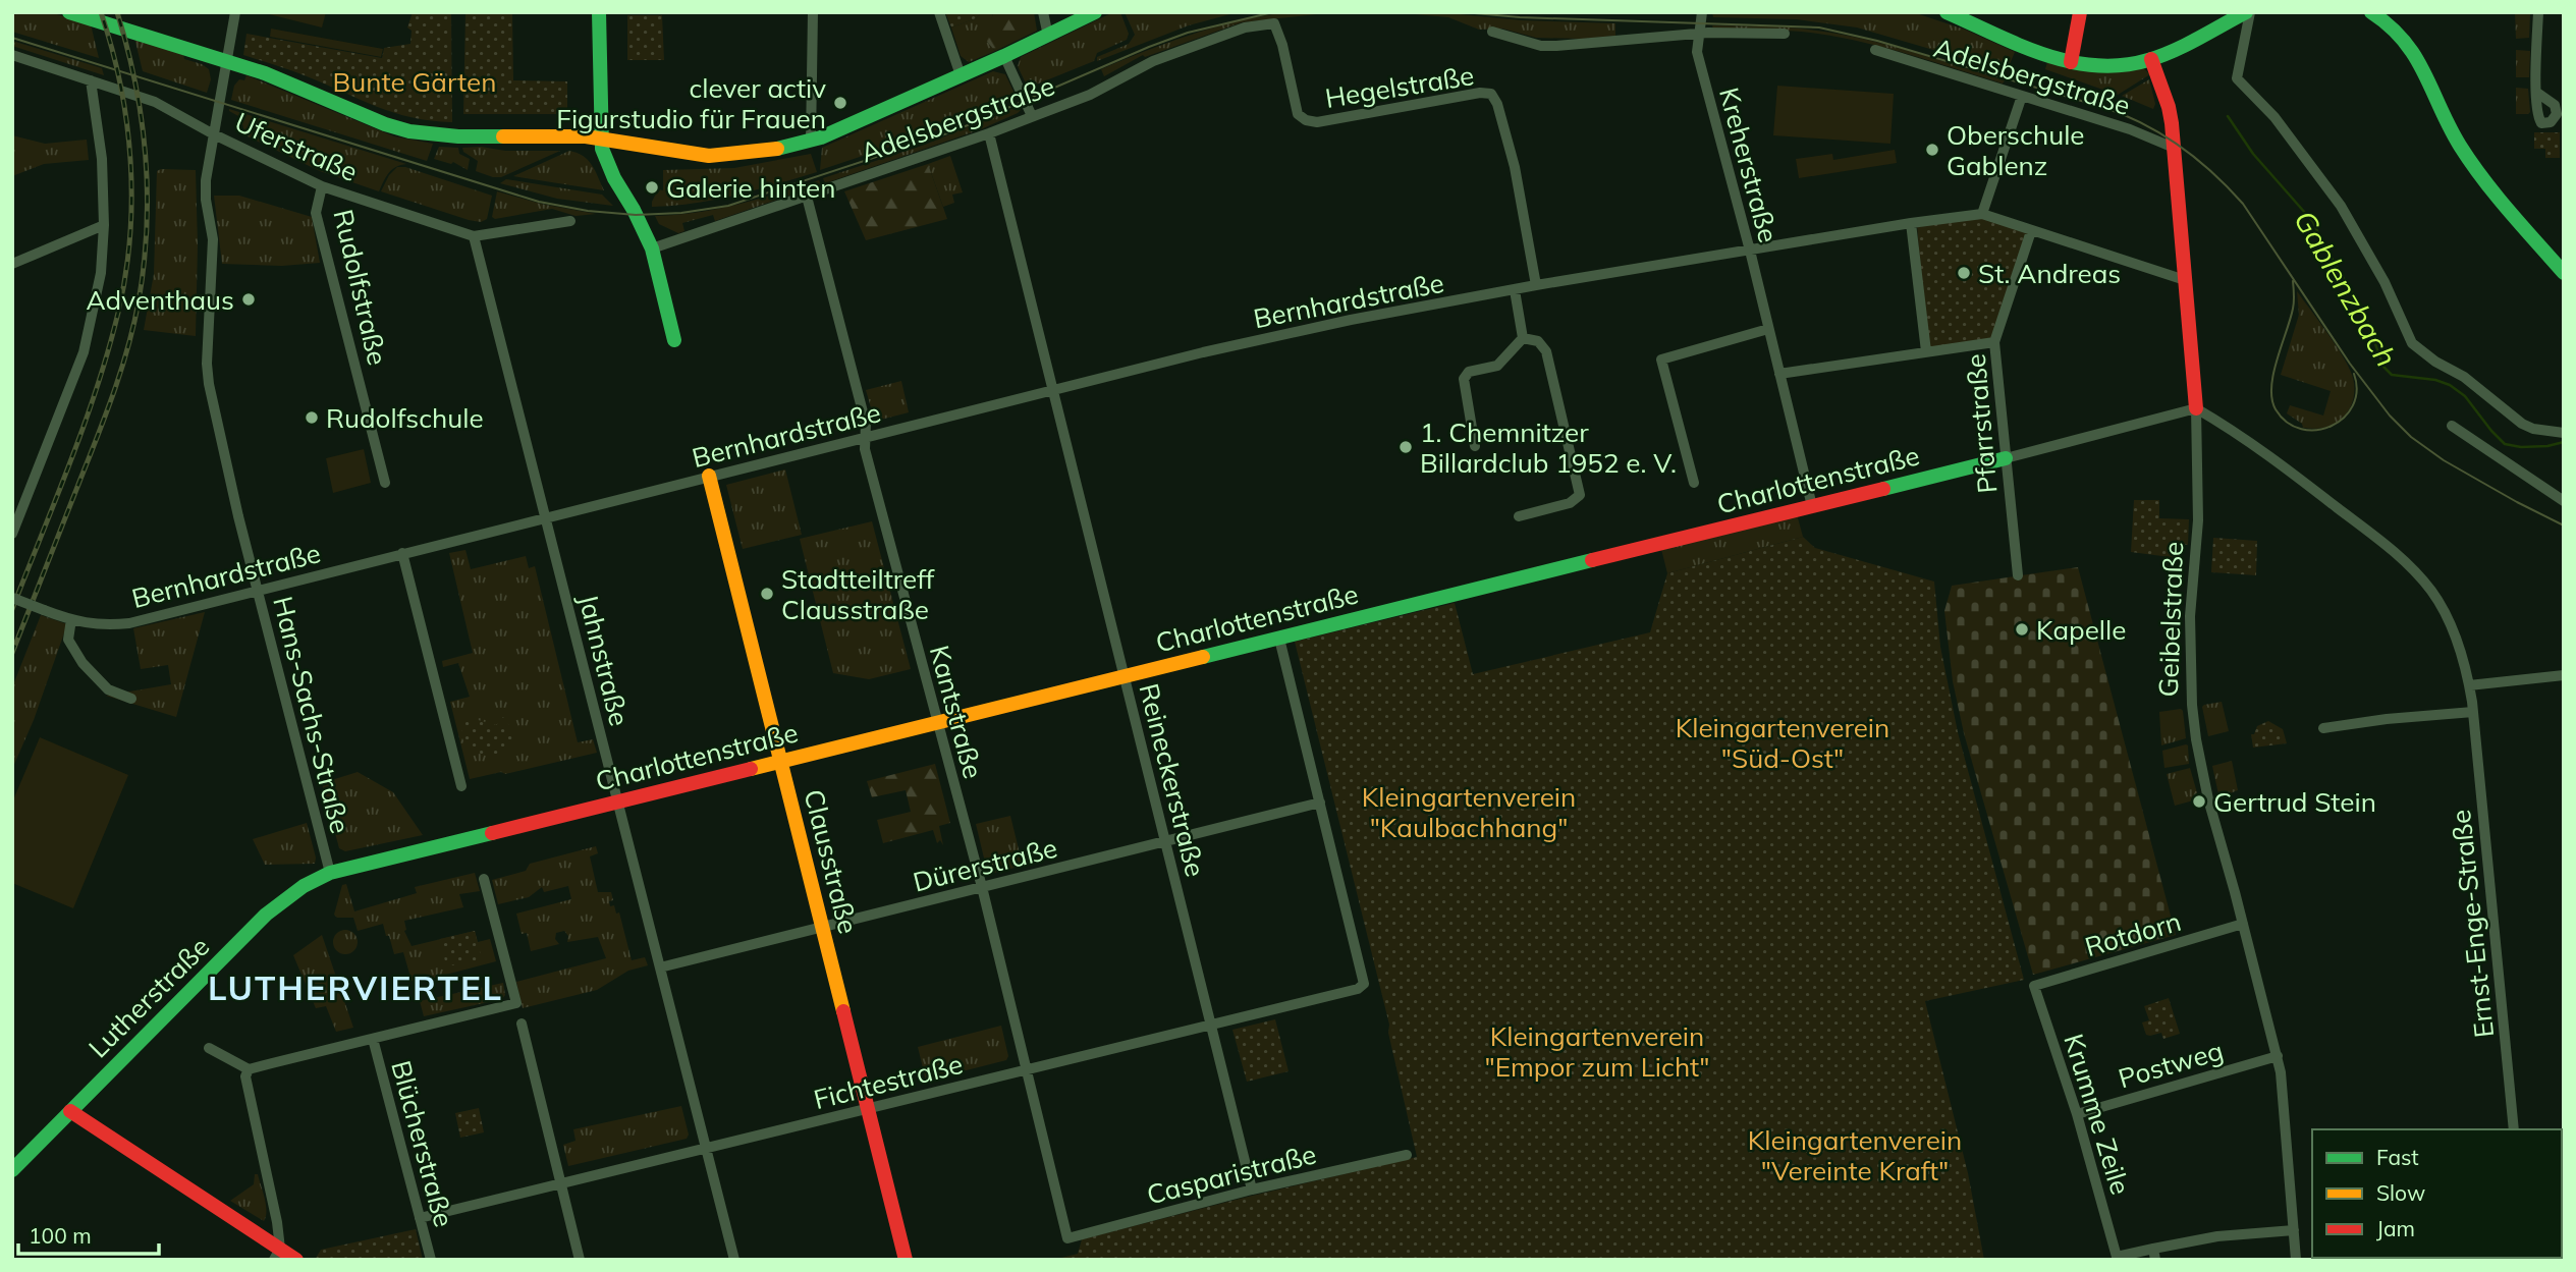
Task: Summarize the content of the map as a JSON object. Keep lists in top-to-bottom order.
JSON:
{
  "streets": {
    "street": [
      "Adelsbergstraße",
      "Hegelstraße",
      "Uferstraße",
      "Kreherstraße",
      "Rudolfstraße",
      "Bernhardstraße",
      "Pfarrstraße",
      "Charlottenstraße",
      "Geibelstraße",
      "Jahnstraße",
      "Kantstraße",
      "Hans-Sachs-Straße",
      "Reineckerstraße",
      "Clausstraße",
      "Dürerstraße",
      "Ernst-Enge-Straße",
      "Rotdorn",
      "Lutherstraße",
      "Postweg",
      "Fichtestraße",
      "Krumme Zeile",
      "Blücherstraße",
      "Casparistraße"
    ]
  },
  "crossings": [
    ["Adelsbergstraße", "Hegelstraße"],
    ["Adelsbergstraße", "Geibelstraße"],
    ["Adelsbergstraße", "Kantstraße"],
    ["Adelsbergstraße", "Reineckerstraße"],
    ["Hegelstraße", "Bernhardstraße"],
    ["Uferstraße", "Rudolfstraße"],
    ["Uferstraße", "Jahnstraße"],
    ["Uferstraße", "Hans-Sachs-Straße"],
    ["Kreherstraße", "Bernhardstraße"],
    ["Kreherstraße", "Charlottenstraße"],
    ["Bernhardstraße", "Pfarrstraße"],
    ["Bernhardstraße", "Geibelstraße"],
    ["Bernhardstraße", "Jahnstraße"],
    ["Bernhardstraße", "Kantstraße"],
    ["Bernhardstraße", "Hans-Sachs-Straße"],
    ["Bernhardstraße", "Reineckerstraße"],
    ["Bernhardstraße", "Clausstraße"],
    ["Pfarrstraße", "Charlottenstraße"],
    ["Charlottenstraße", "Geibelstraße"],
    ["Charlottenstraße", "Jahnstraße"],
    ["Charlottenstraße", "Kantstraße"],
    ["Charlottenstraße", "Hans-Sachs-Straße"],
    ["Charlottenstraße", "Reineckerstraße"],
    ["Charlottenstraße", "Clausstraße"],
    ["Charlottenstraße", "Ernst-Enge-Straße"],
    ["Charlottenstraße", "Lutherstraße"],
    ["Geibelstraße", "Ernst-Enge-Straße"],
    ["Geibelstraße", "Rotdorn"],
    ["Geibelstraße", "Postweg"],
    ["Jahnstraße", "Dürerstraße"],
    ["Jahnstraße", "Fichtestraße"],
    ["Kantstraße", "Dürerstraße"],
    ["Kantstraße", "Fichtestraße"],
    ["Kantstraße", "Casparistraße"],
    ["Hans-Sachs-Straße", "Lutherstraße"],
    ["Reineckerstraße", "Dürerstraße"],
    ["Reineckerstraße", "Fichtestraße"],
    ["Reineckerstraße", "Casparistraße"],
    ["Clausstraße", "Dürerstraße"],
    ["Clausstraße", "Fichtestraße"],
    ["Dürerstraße", "Fichtestraße"],
    ["Rotdorn", "Krumme Zeile"],
    ["Postweg", "Krumme Zeile"],
    ["Fichtestraße", "Blücherstraße"]
  ],
  "districts": ["LUTHERVIERTEL"],
  "water": ["Gablenzbach"],
  "parks": [
    "Bunte Gärten",
    "Kleingartenverein \"Süd-Ost\"",
    "Kleingartenverein \"Kaulbachhang\"",
    "Kleingartenverein \"Empor zum Licht\"",
    "Kleingartenverein \"Vereinte Kraft\""
  ],
  "places": [
    "clever activ Figurstudio für Frauen",
    "Oberschule Gablenz",
    "Galerie hinten",
    "St. Andreas",
    "Adventhaus",
    "Rudolfschule",
    "1. Chemnitzer Billardclub 1952 e. V.",
    "Stadtteiltreff Clausstraße",
    "Kapelle",
    "Gertrud Stein"
  ],
  "legend": ["Fast", "Slow", "Jam"],
  "scale_bar": "100 m"
}
